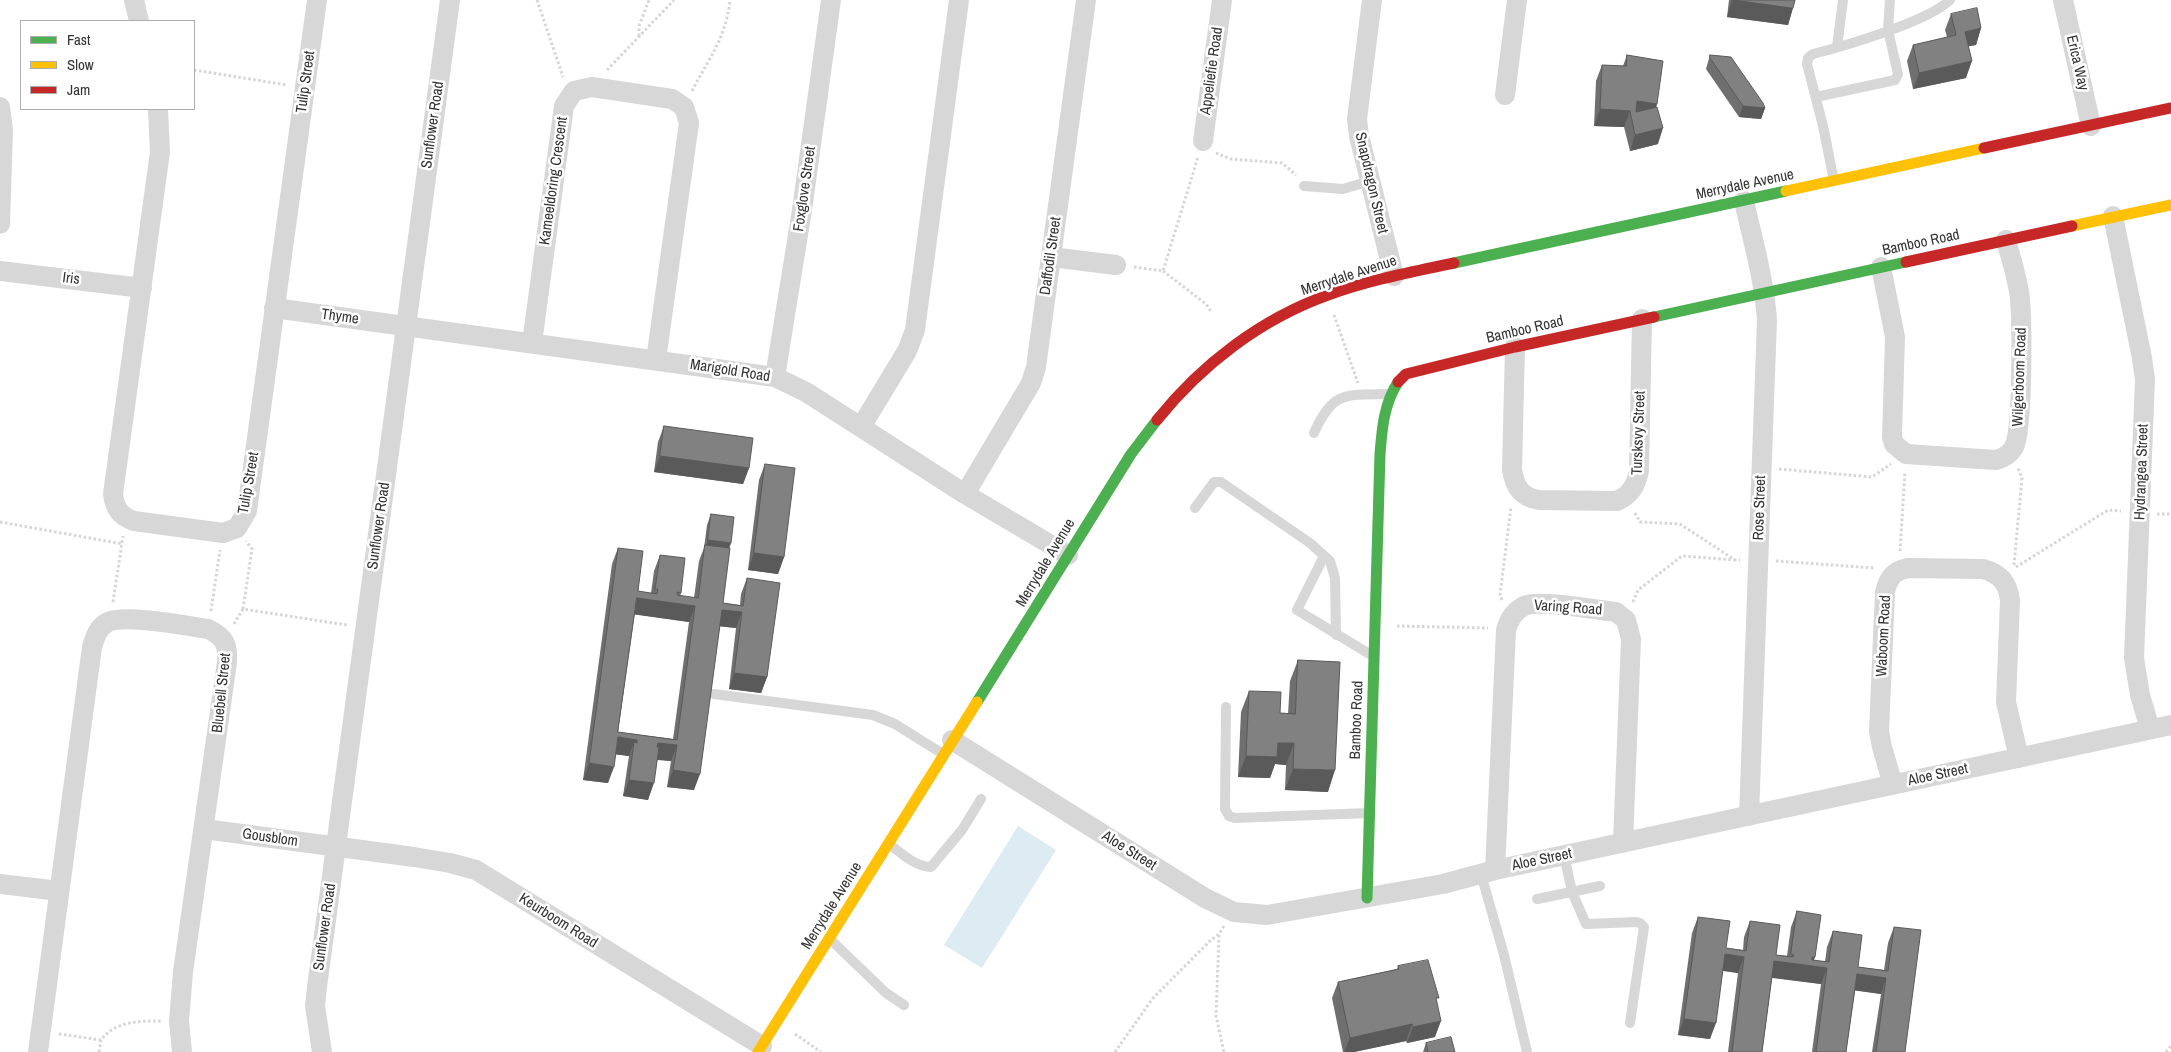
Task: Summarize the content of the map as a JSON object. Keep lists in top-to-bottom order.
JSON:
{
  "streets": {
    "street": [
      "Erica Way",
      "Appeliefie Road",
      "Tulip Street",
      "Sunflower Road",
      "Kameeldoring Crescent",
      "Snapdragon Street",
      "Merrydale Avenue",
      "Foxglove Street",
      "Bamboo Road",
      "Daffodil Street",
      "Iris",
      "Thyme",
      "Marigold Road",
      "Wilgerboom Road",
      "Tursksvy Street",
      "Hydrangea Street",
      "Rose Street",
      "Varing Road",
      "Waboom Road",
      "Bluebell Street",
      "Aloe Street",
      "Gousblom",
      "Keurboom Road"
    ]
  },
  "crossings": [
    ["Erica Way", "Merrydale Avenue"],
    ["Tulip Street", "Thyme"],
    ["Sunflower Road", "Thyme"],
    ["Sunflower Road", "Marigold Road"],
    ["Sunflower Road", "Gousblom"],
    ["Sunflower Road", "Keurboom Road"],
    ["Kameeldoring Crescent", "Marigold Road"],
    ["Snapdragon Street", "Merrydale Avenue"],
    ["Merrydale Avenue", "Marigold Road"],
    ["Merrydale Avenue", "Rose Street"],
    ["Merrydale Avenue", "Aloe Street"],
    ["Merrydale Avenue", "Keurboom Road"],
    ["Foxglove Street", "Marigold Road"],
    ["Bamboo Road", "Wilgerboom Road"],
    ["Bamboo Road", "Tursksvy Street"],
    ["Bamboo Road", "Hydrangea Street"],
    ["Bamboo Road", "Rose Street"],
    ["Bamboo Road", "Aloe Street"],
    ["Daffodil Street", "Marigold Road"],
    ["Thyme", "Marigold Road"],
    ["Hydrangea Street", "Aloe Street"],
    ["Rose Street", "Aloe Street"],
    ["Waboom Road", "Aloe Street"],
    ["Bluebell Street", "Gousblom"],
    ["Gousblom", "Keurboom Road"]
  ],
  "legend": ["Fast", "Slow", "Jam"]
}
